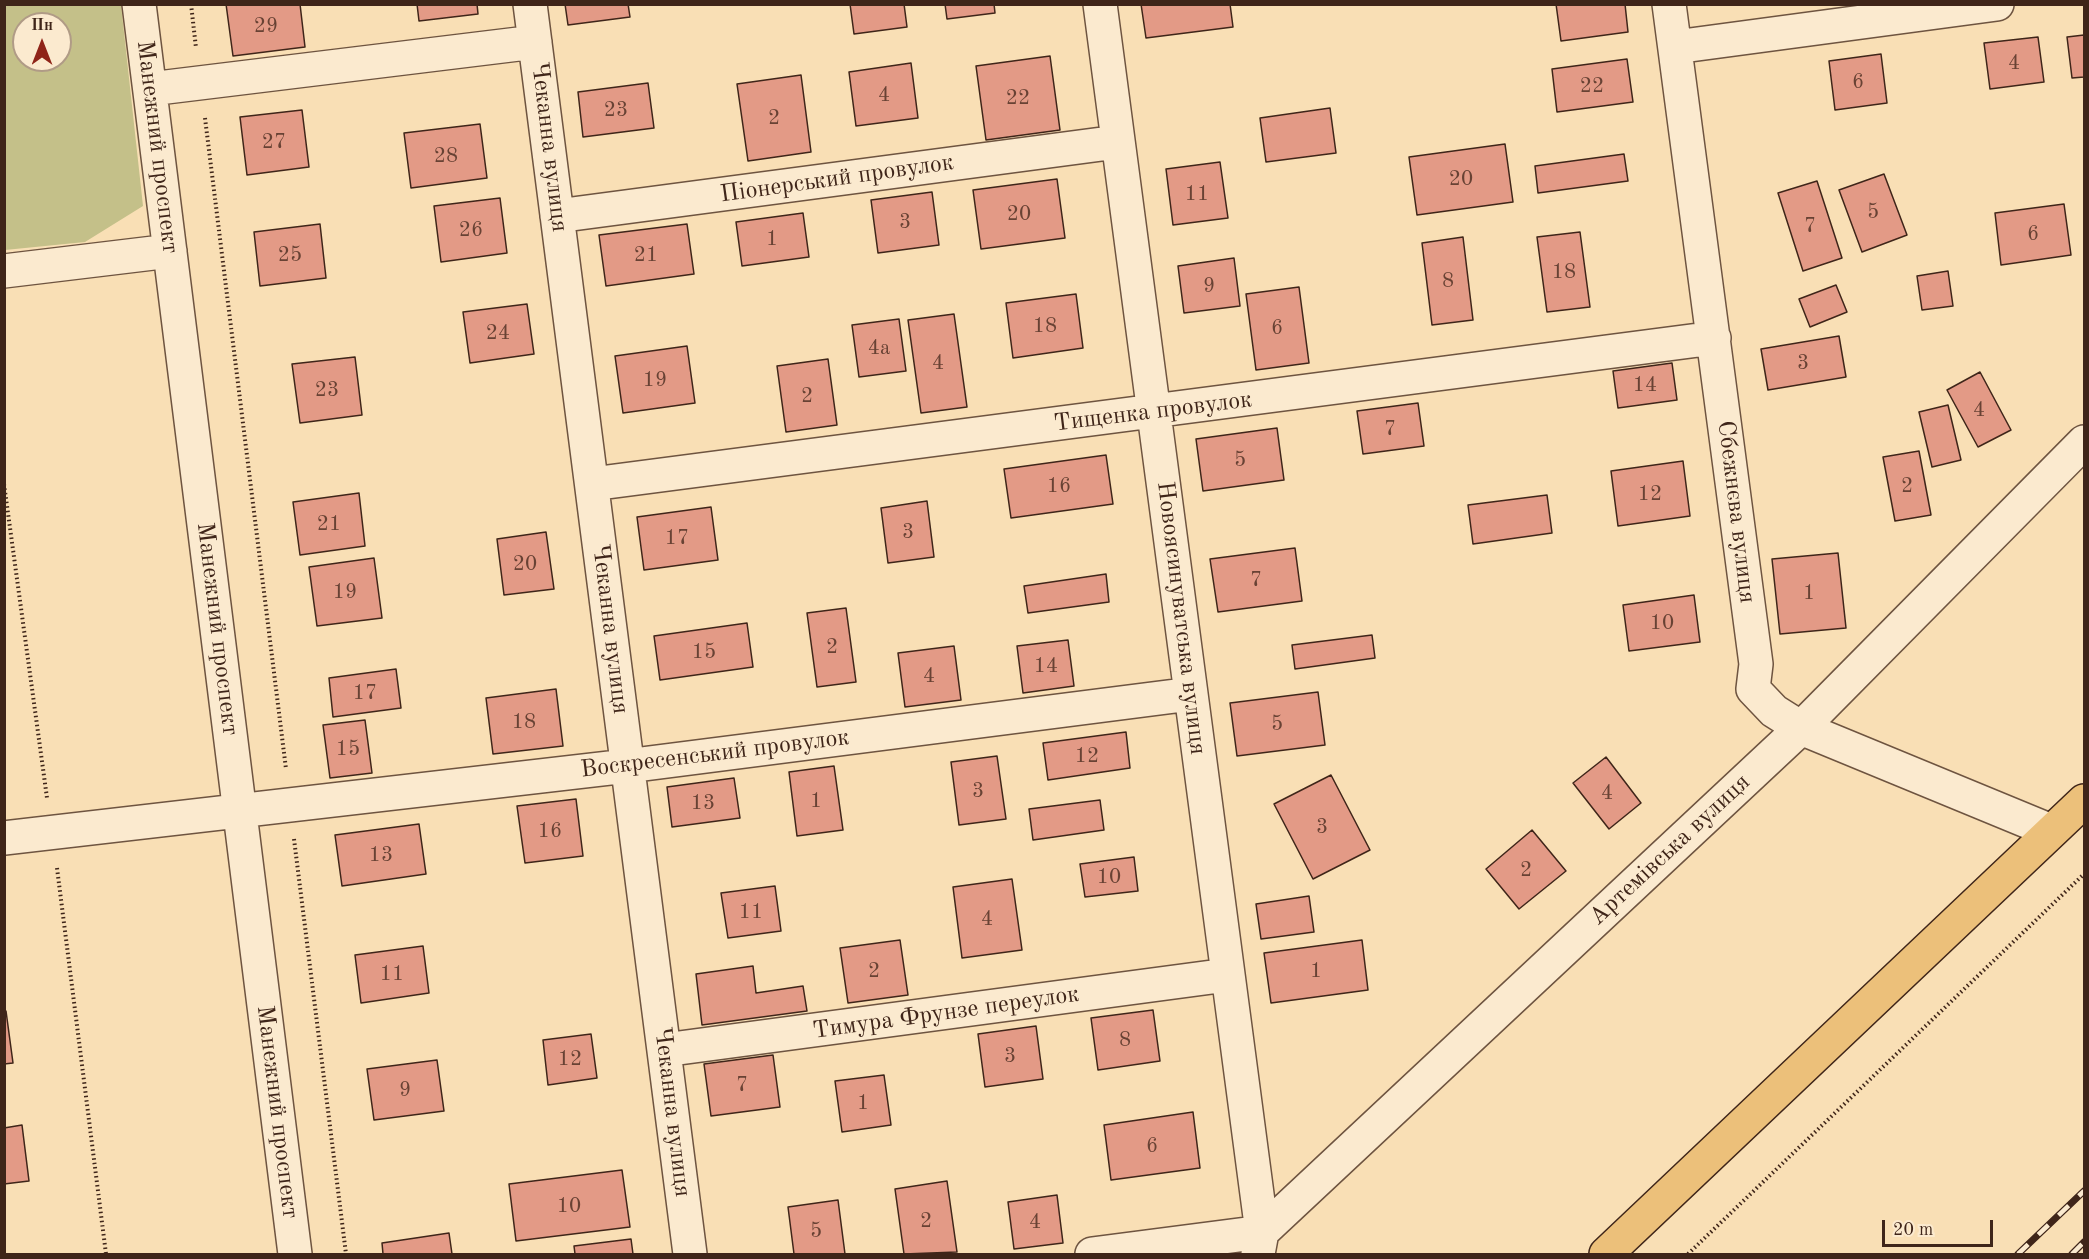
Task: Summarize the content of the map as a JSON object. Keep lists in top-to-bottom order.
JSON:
{
  "streets": {
    "street": [
      "Манежний проспект",
      "Чеканна вулиця",
      "Пiонерський провулок",
      "Тищенка провулок",
      "Сбежнєва вулиця",
      "Новоясинуватська вулиця",
      "Воскресенський провулок",
      "Артемівська вулиця",
      "Тимура Фрунзе переулок"
    ]
  },
  "crossings": [
    ["Манежний проспект", "Воскресенський провулок"],
    ["Чеканна вулиця", "Пiонерський провулок"],
    ["Чеканна вулиця", "Тищенка провулок"],
    ["Чеканна вулиця", "Воскресенський провулок"],
    ["Чеканна вулиця", "Тимура Фрунзе переулок"],
    ["Пiонерський провулок", "Новоясинуватська вулиця"],
    ["Тищенка провулок", "Сбежнєва вулиця"],
    ["Тищенка провулок", "Новоясинуватська вулиця"],
    ["Сбежнєва вулиця", "Артемівська вулиця"],
    ["Новоясинуватська вулиця", "Воскресенський провулок"],
    ["Новоясинуватська вулиця", "Артемівська вулиця"],
    ["Новоясинуватська вулиця", "Тимура Фрунзе переулок"]
  ],
  "house_numbers": [
    "29",
    "4",
    "6",
    "22",
    "4",
    "22",
    "23",
    "2",
    "27",
    "28",
    "20",
    "11",
    "5",
    "20",
    "3",
    "7",
    "26",
    "6",
    "1",
    "25",
    "21",
    "18",
    "8",
    "9",
    "18",
    "6",
    "24",
    "4а",
    "4",
    "3",
    "19",
    "14",
    "23",
    "2",
    "4",
    "7",
    "5",
    "16",
    "2",
    "12",
    "21",
    "3",
    "17",
    "20",
    "7",
    "19",
    "1",
    "10",
    "2",
    "15",
    "14",
    "4",
    "17",
    "18",
    "5",
    "15",
    "12",
    "3",
    "4",
    "1",
    "13",
    "3",
    "16",
    "13",
    "2",
    "10",
    "11",
    "4",
    "2",
    "1",
    "11",
    "8",
    "3",
    "12",
    "7",
    "9",
    "1",
    "6",
    "10",
    "2",
    "4",
    "5"
  ],
  "scale_bar": "20 m",
  "north": "top"
}
